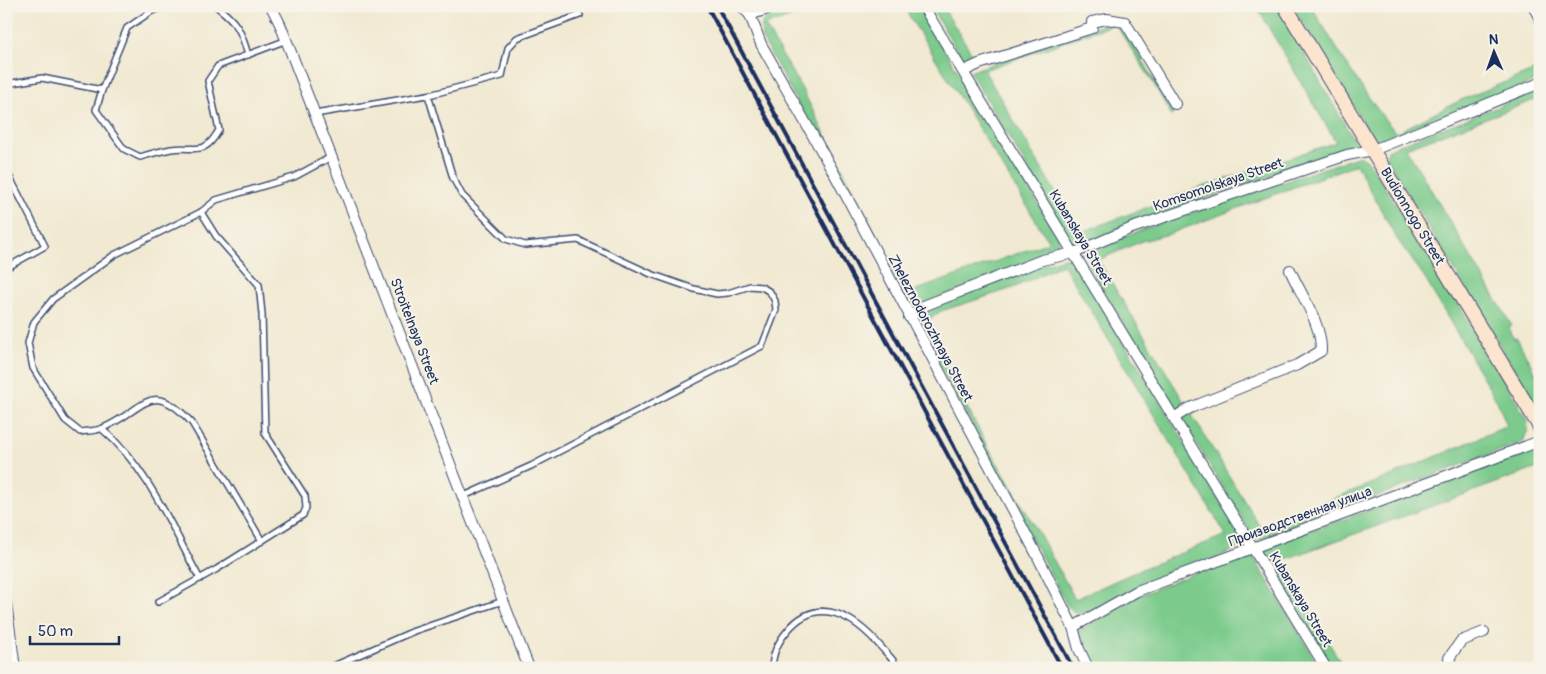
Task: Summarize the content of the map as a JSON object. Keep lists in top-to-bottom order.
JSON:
{
  "streets": {
    "street": [
      "Komsomolskaya Street",
      "Budionnogo Street",
      "Kubanskaya Street",
      "Zheleznodorozhnaya Street",
      "Stroitelnaya Street",
      "Производственная улица"
    ]
  },
  "crossings": [
    ["Komsomolskaya Street", "Budionnogo Street"],
    ["Komsomolskaya Street", "Kubanskaya Street"],
    ["Komsomolskaya Street", "Zheleznodorozhnaya Street"],
    ["Kubanskaya Street", "Производственная улица"],
    ["Zheleznodorozhnaya Street", "Производственная улица"]
  ],
  "scale_bar": "50 m",
  "north": "top"
}
